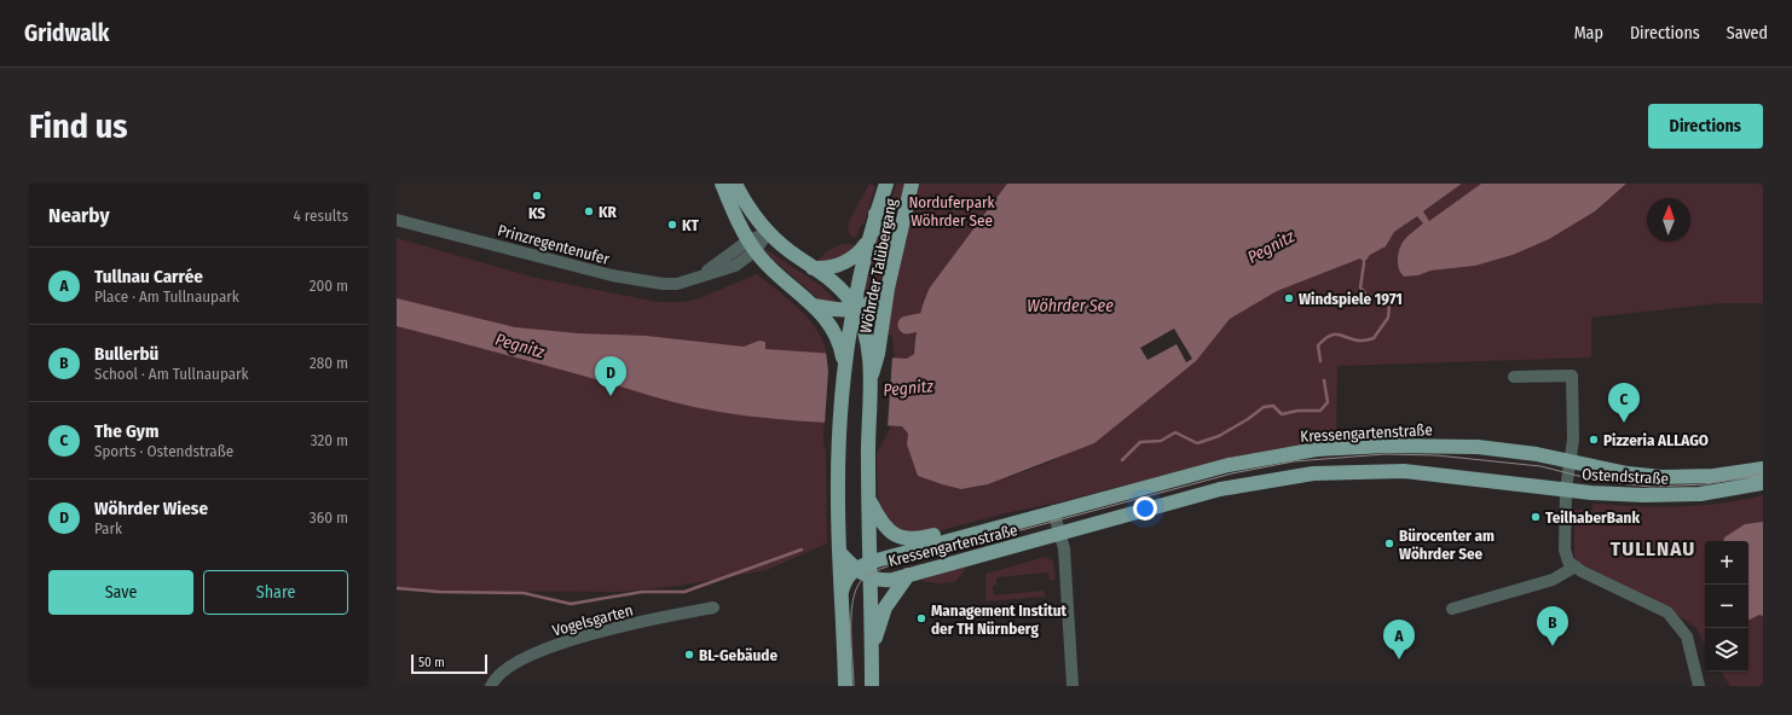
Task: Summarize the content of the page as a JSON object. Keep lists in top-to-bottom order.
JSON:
{
  "streets": {
    "main road": ["Wöhrder Talübergang", "Kressengartenstraße", "Ostendstraße"],
    "street": ["Prinzregentenufer", "Vogelsgarten"]
  },
  "crossings": [
    ["Kressengartenstraße", "Ostendstraße"]
  ],
  "districts": ["TULLNAU"],
  "water": ["Pegnitz", "Wöhrder See"],
  "parks": ["Norduferpark Wöhrder See"],
  "places": [
    "KS",
    "KR",
    "KT",
    "Windspiele 1971",
    "Pizzeria ALLAGO",
    "TeilhaberBank",
    "Bürocenter am Wöhrder See",
    "Management Institut der TH Nürnberg",
    "BL-Gebäude"
  ],
  "scale_bar": "50 m",
  "north": "top",
  "page": {
    "header": "Gridwalk",
    "nav": ["Map", "Directions", "Saved"],
    "buttons": [
      "Directions",
      ["Save", "Share"]
    ],
    "title": "Find us",
    "heading": ["Nearby", "4 results"],
    "list": [
      {
        "mark": "A",
        "name": "Tullnau Carrée",
        "note": "Place · Am Tullnaupark",
        "value": "200 m"
      },
      {
        "mark": "B",
        "name": "Bullerbü",
        "note": "School · Am Tullnaupark",
        "value": "280 m"
      },
      {
        "mark": "C",
        "name": "The Gym",
        "note": "Sports · Ostendstraße",
        "value": "320 m"
      },
      {
        "mark": "D",
        "name": "Wöhrder Wiese",
        "note": "Park",
        "value": "360 m"
      }
    ],
    "pins": [
      "D",
      "C",
      "B",
      "A"
    ],
    "map_buttons": ["+", "−"],
    "scale": "50 m"
  }
}
